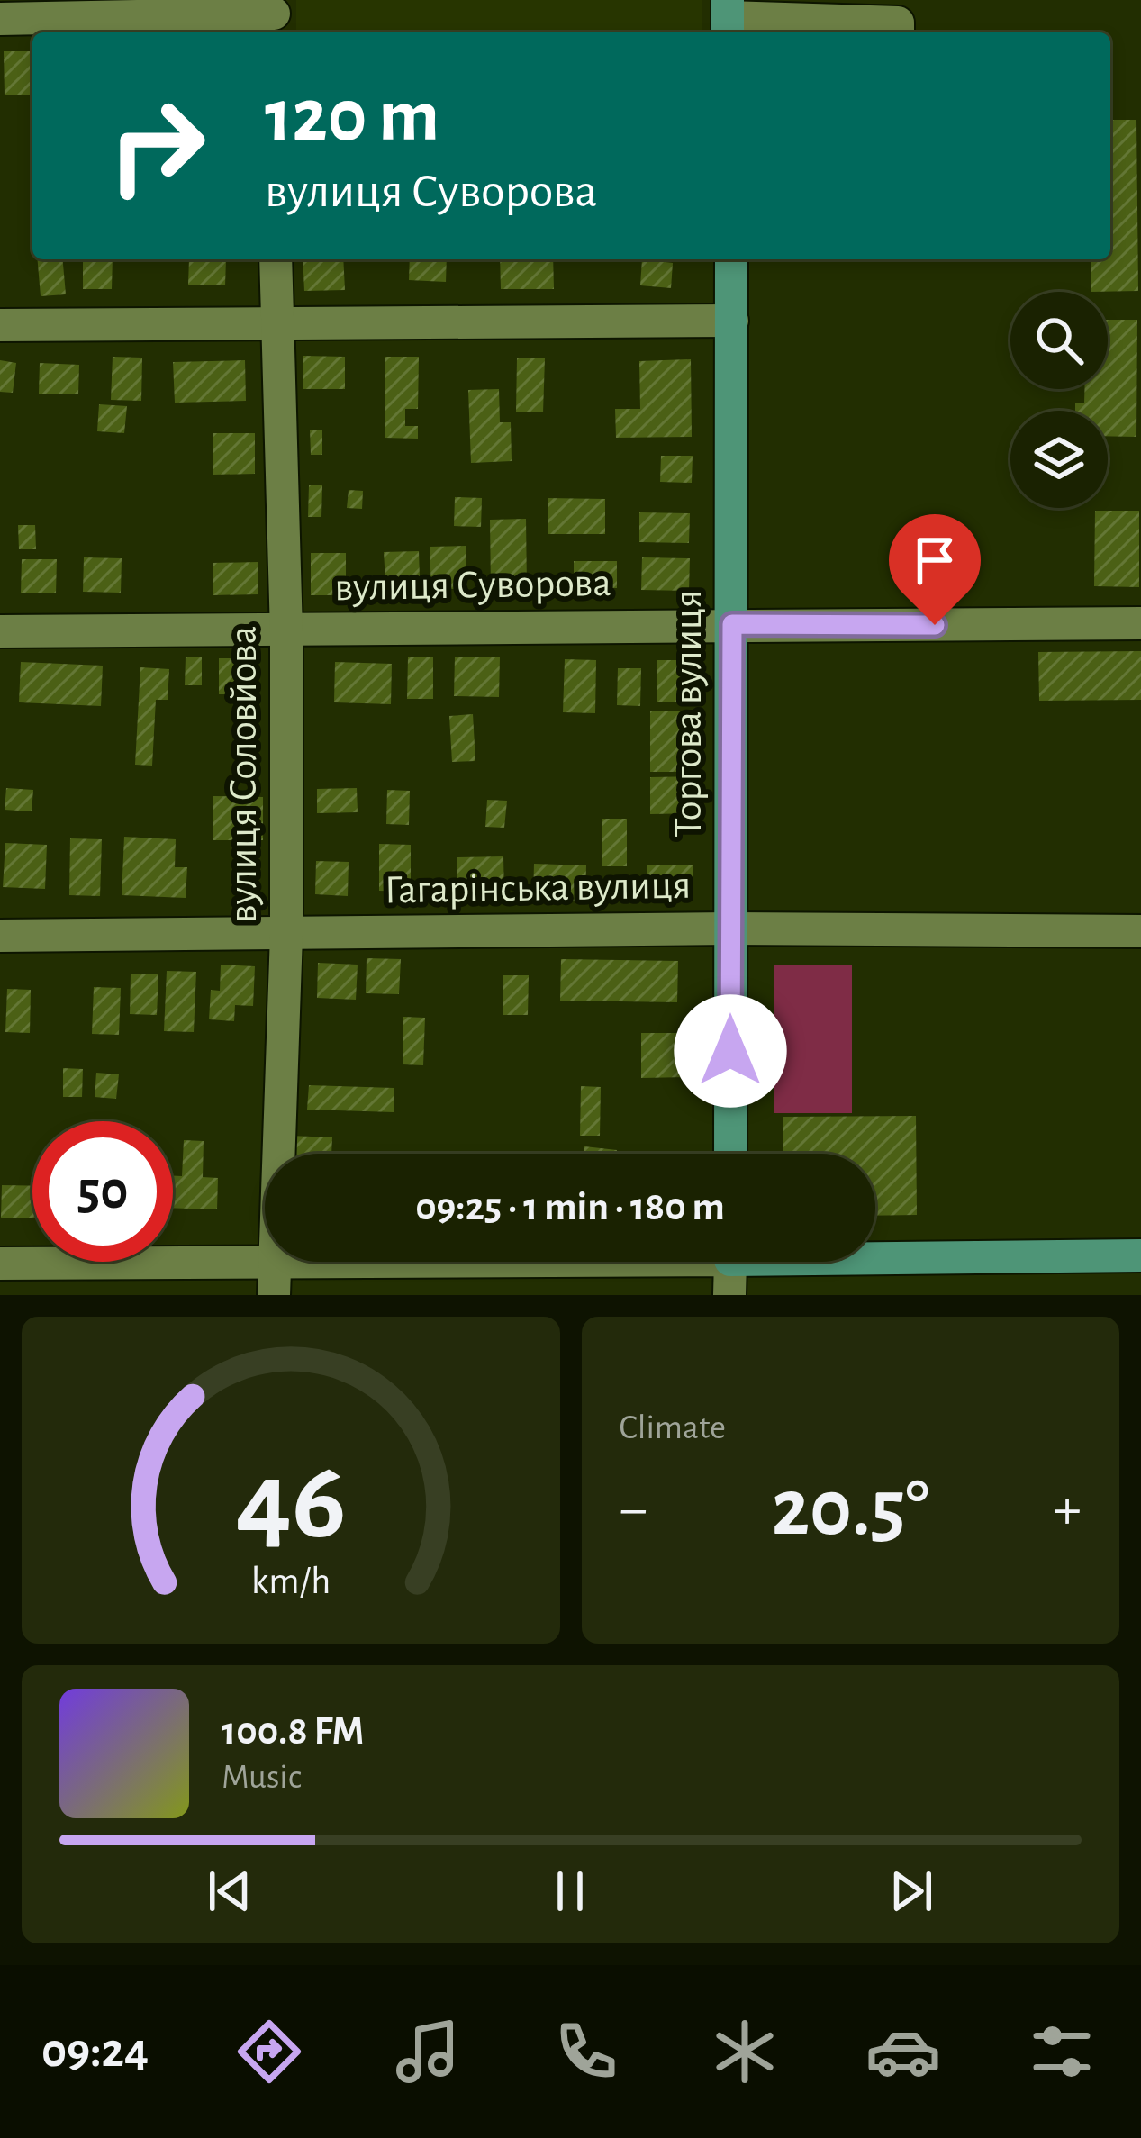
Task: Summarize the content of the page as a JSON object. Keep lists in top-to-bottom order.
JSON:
{
  "streets": {
    "main road": ["Торгова вулиця"],
    "street": ["вулиця Суворова", "вулиця Соловйова", "Гагарінська вулиця"]
  },
  "crossings": [
    ["вулиця Суворова", "Торгова вулиця"],
    ["вулиця Суворова", "вулиця Соловйова"],
    ["Торгова вулиця", "Гагарінська вулиця"],
    ["вулиця Соловйова", "Гагарінська вулиця"]
  ],
  "page": {
    "turn": ["120 m", "вулиця Суворова"],
    "limit": "50",
    "trip": "09:25 · 1 min · 180 m",
    "tile": "Climate",
    "heat": ["−", "20.5°", "+"],
    "song": ["100.8 FM", "Music"],
    "tabs": "09:24",
    "gauge": ["46", "km/h"]
  }
}
